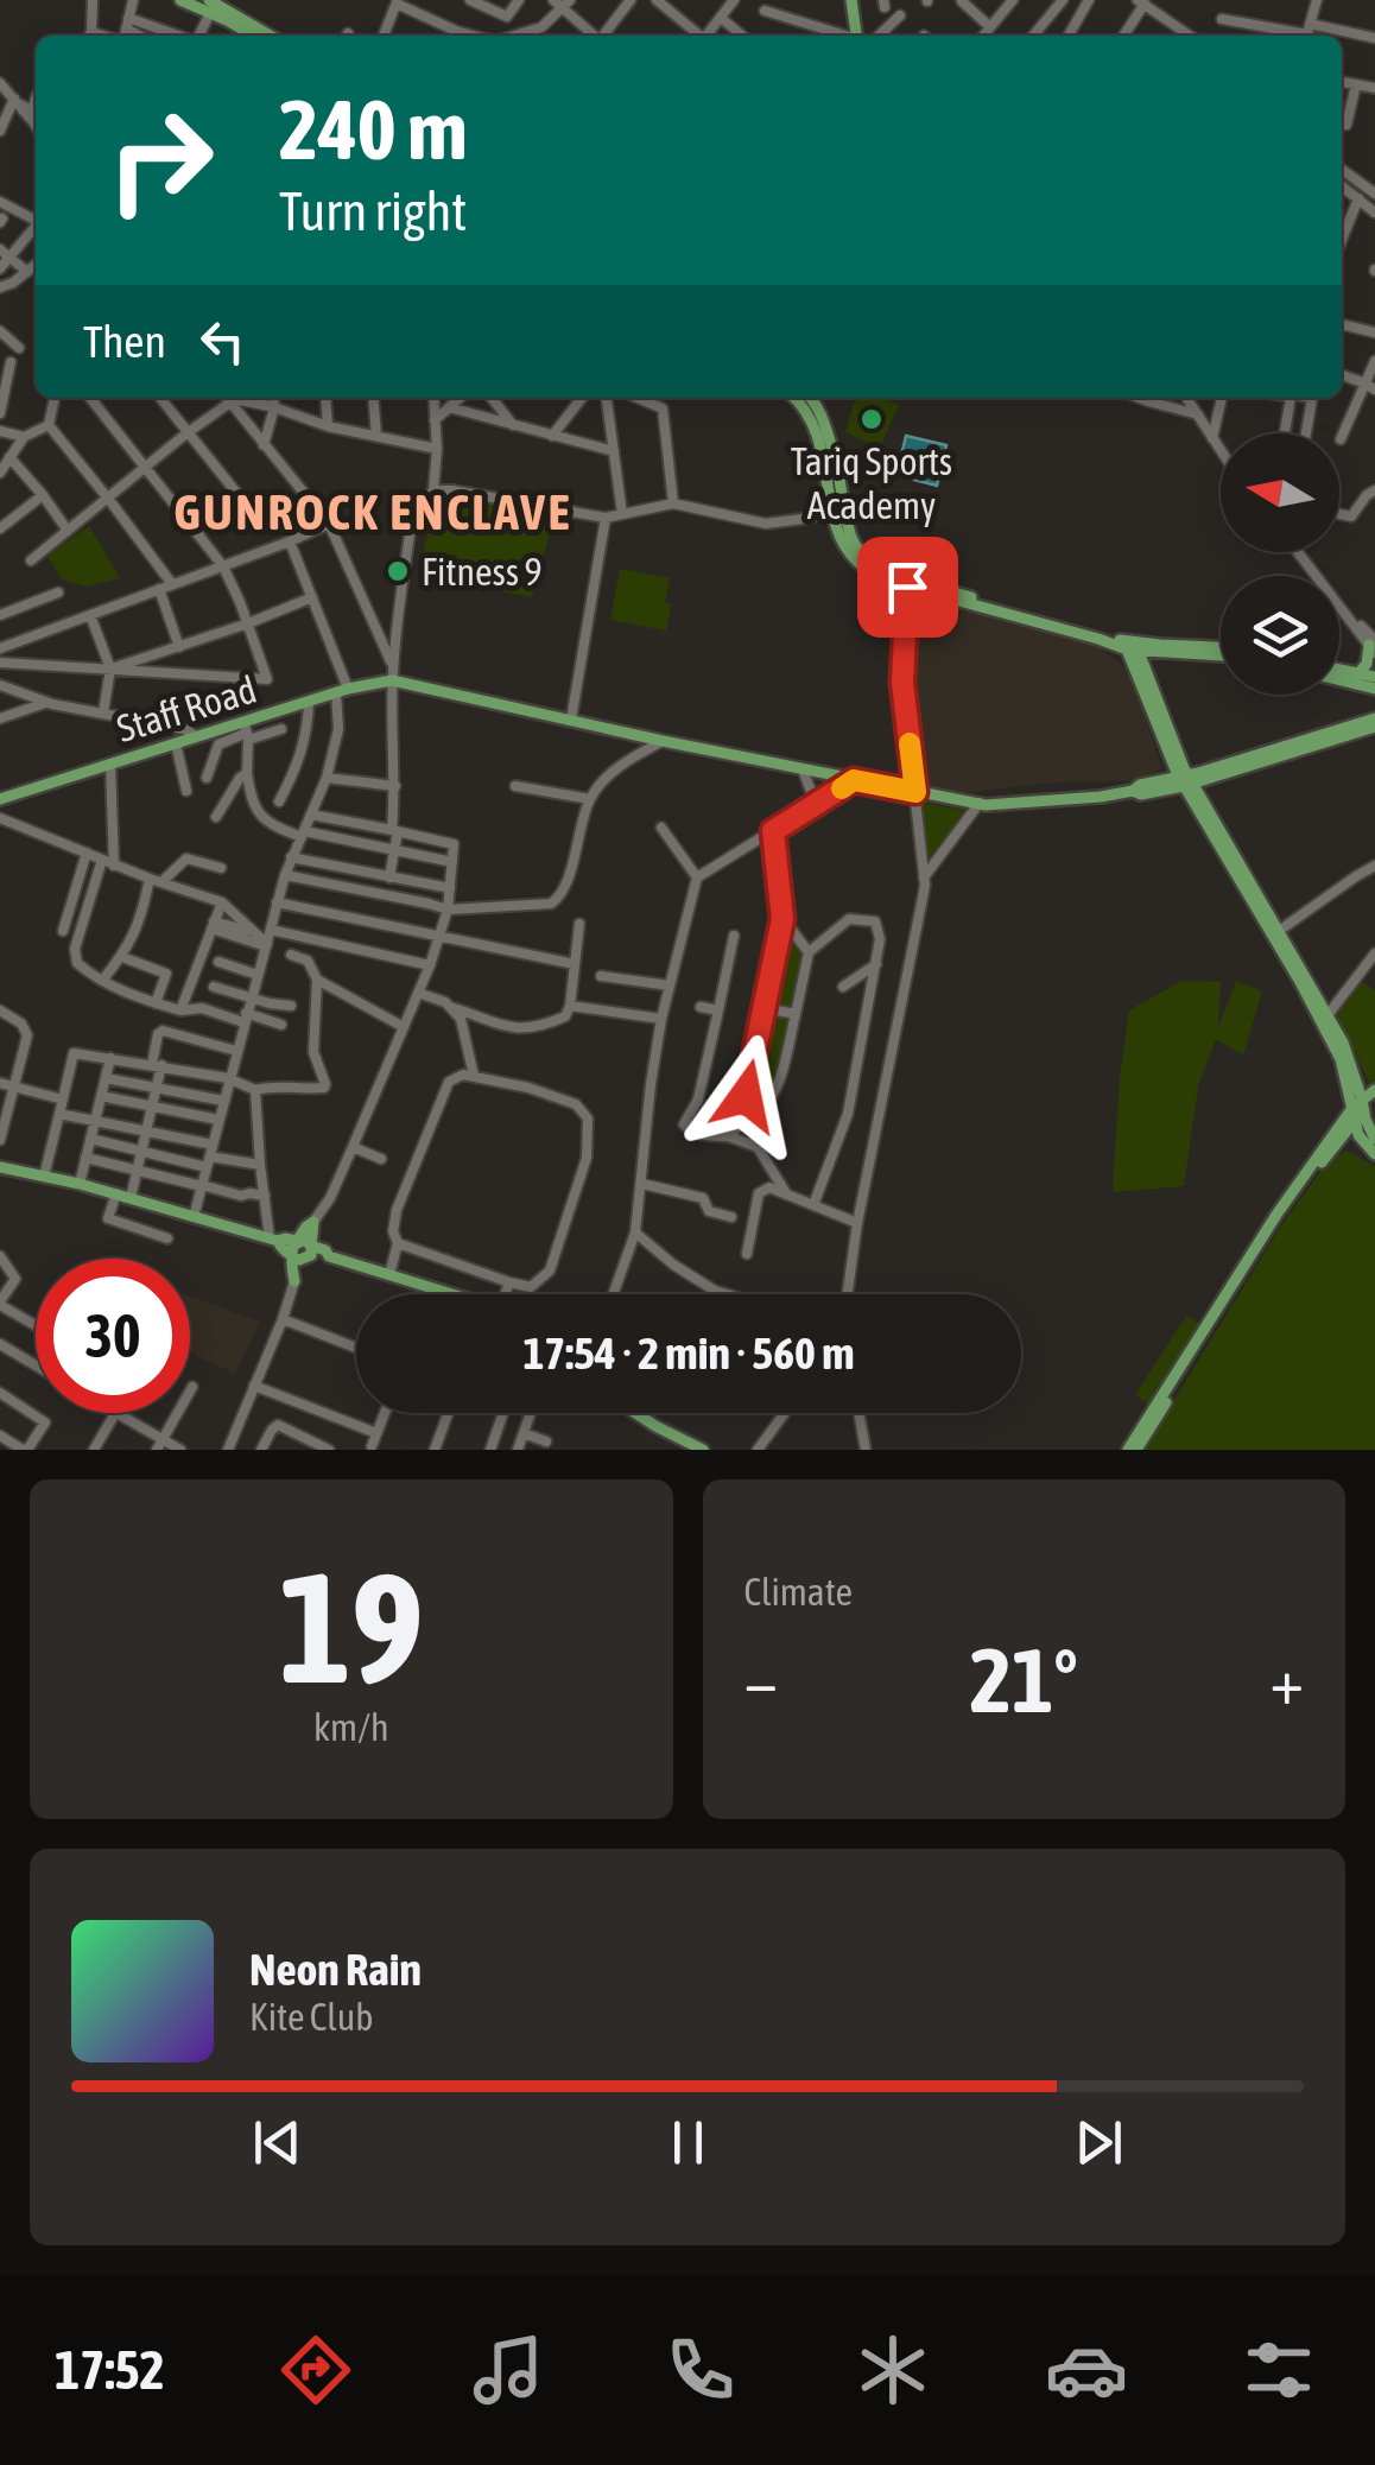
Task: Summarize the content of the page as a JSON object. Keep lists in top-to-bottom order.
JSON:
{
  "streets": {
    "main road": ["Staff Road"]
  },
  "districts": ["GUNROCK ENCLAVE"],
  "places": ["Tariq Sports Academy", "Fitness 9"],
  "north": "left",
  "page": {
    "turn": ["240 m", "Turn right"],
    "then": "Then",
    "limit": "30",
    "trip": "17:54 · 2 min · 560 m",
    "tile": [
      ["19", "km/h"],
      "Climate"
    ],
    "heat": ["−", "21°", "+"],
    "song": ["Neon Rain", "Kite Club"],
    "tabs": "17:52"
  }
}
